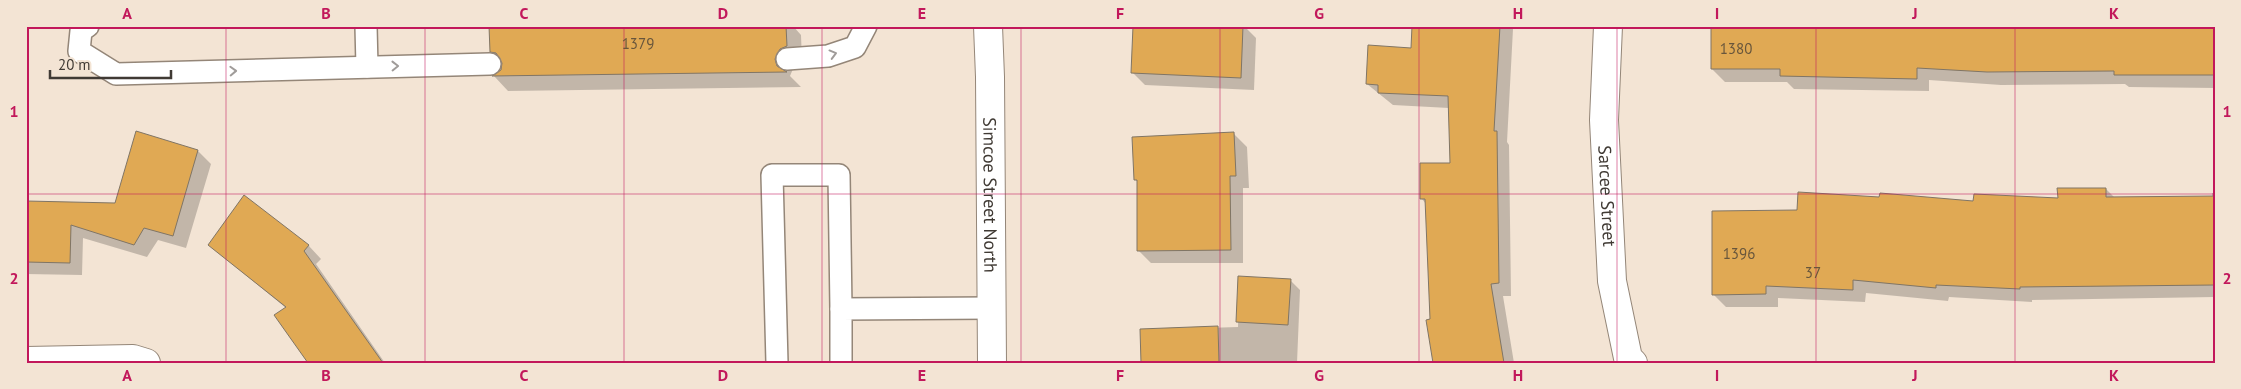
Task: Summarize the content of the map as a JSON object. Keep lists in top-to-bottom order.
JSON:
{
  "streets": {
    "street": ["Simcoe Street North", "Sarcee Street"]
  },
  "house_numbers": [
    "1379",
    "1380",
    "1396",
    "37"
  ],
  "scale_bar": "20 m",
  "grid": {
    "columns": [
      "A",
      "B",
      "C",
      "D",
      "E",
      "F",
      "G",
      "H",
      "I",
      "J",
      "K"
    ],
    "rows": ["1", "2"]
  }
}
